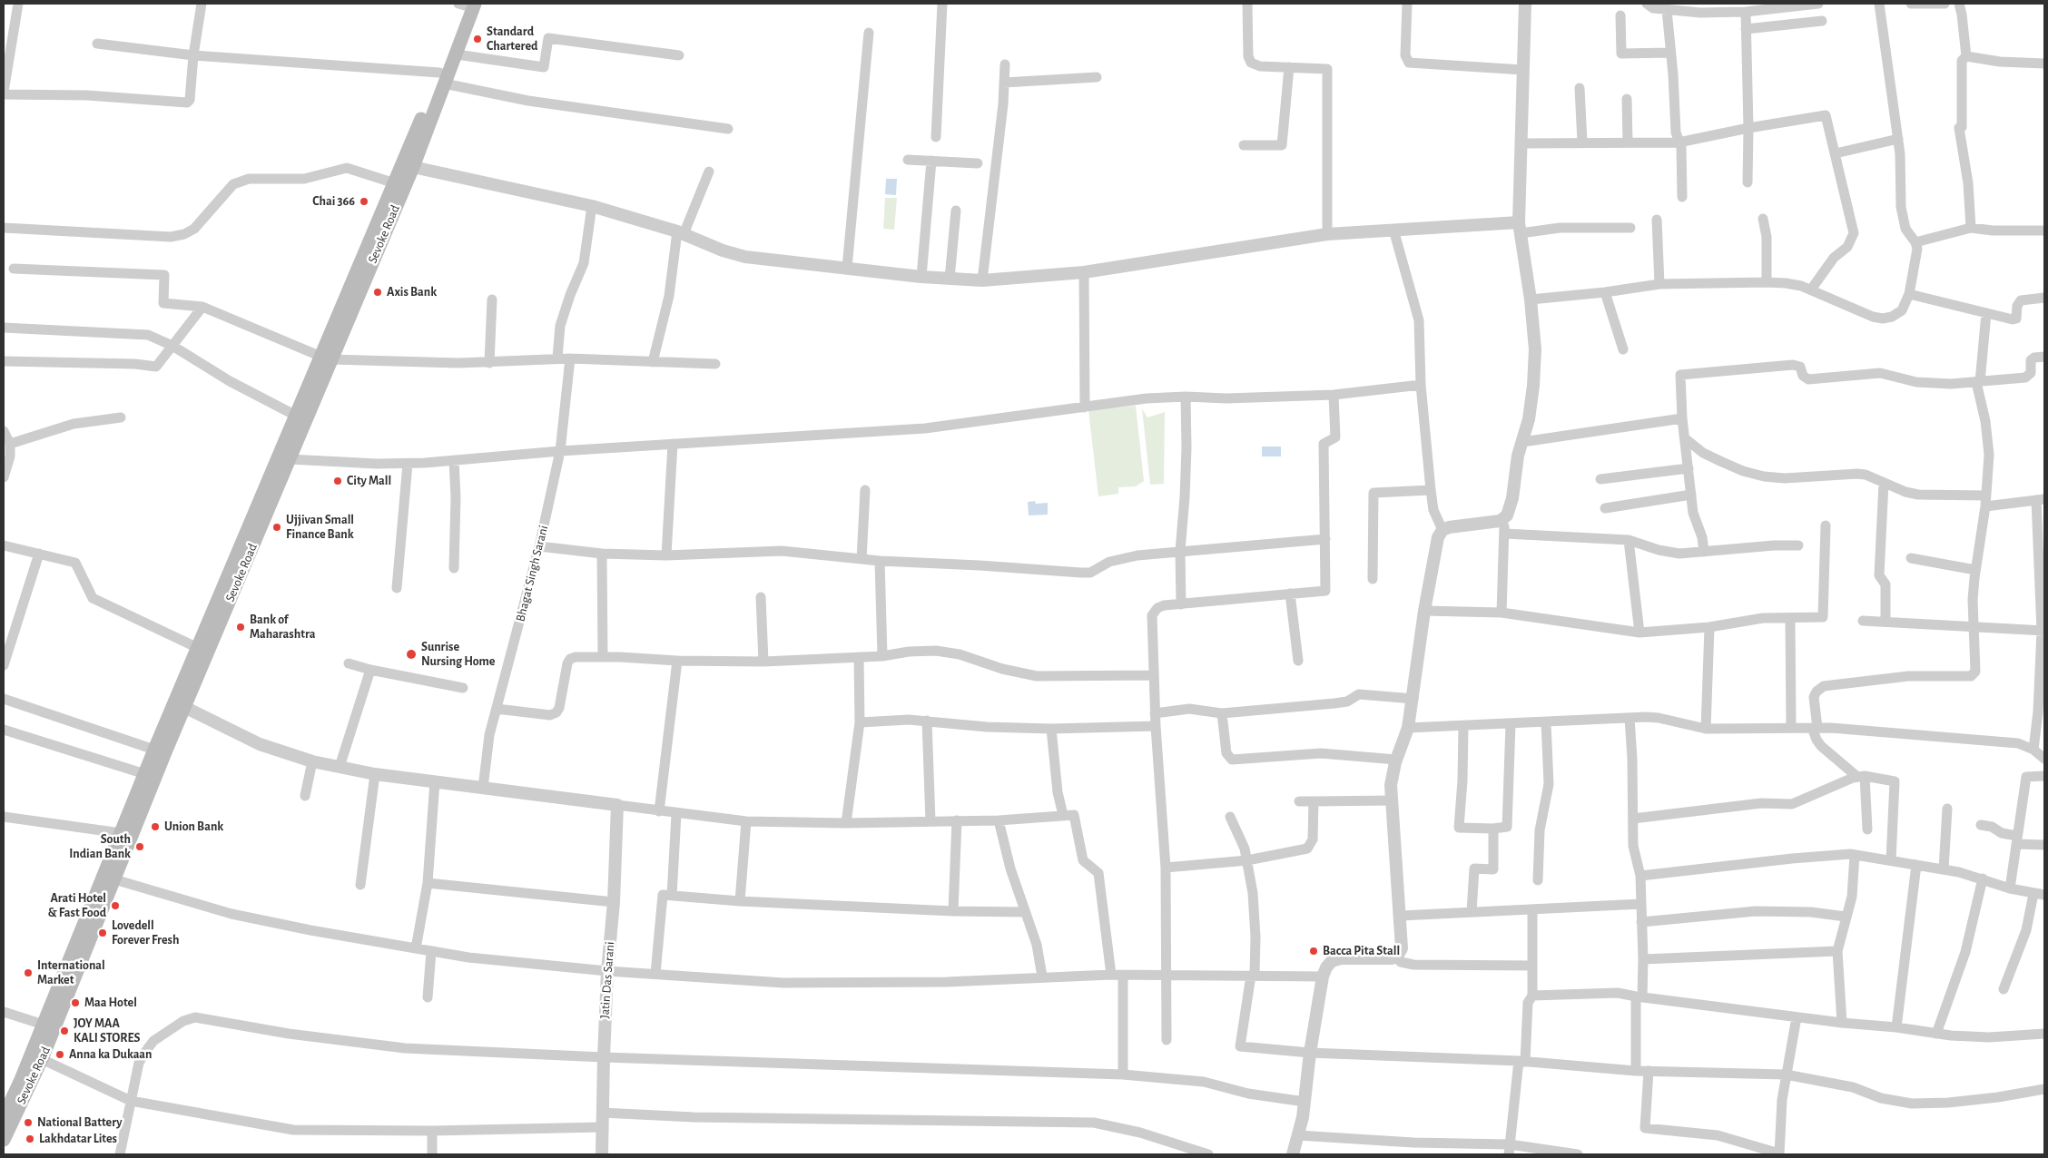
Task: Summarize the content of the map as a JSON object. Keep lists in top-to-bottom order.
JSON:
{
  "streets": {
    "main road": ["Sevoke Road"],
    "street": ["Bhagat Singh Sarani", "Jatin Das Sarani"]
  },
  "places": [
    "Standard Chartered",
    "Chai 366",
    "Axis Bank",
    "City Mall",
    "Ujjivan Small Finance Bank",
    "Bank of Maharashtra",
    "Sunrise Nursing Home",
    "Union Bank",
    "South Indian Bank",
    "Arati Hotel & Fast Food",
    "Lovedell Forever Fresh",
    "Bacca Pita Stall",
    "International Market",
    "Maa Hotel",
    "JOY MAA KALI STORES",
    "Anna ka Dukaan",
    "National Battery",
    "Lakhdatar Lites"
  ]
}
